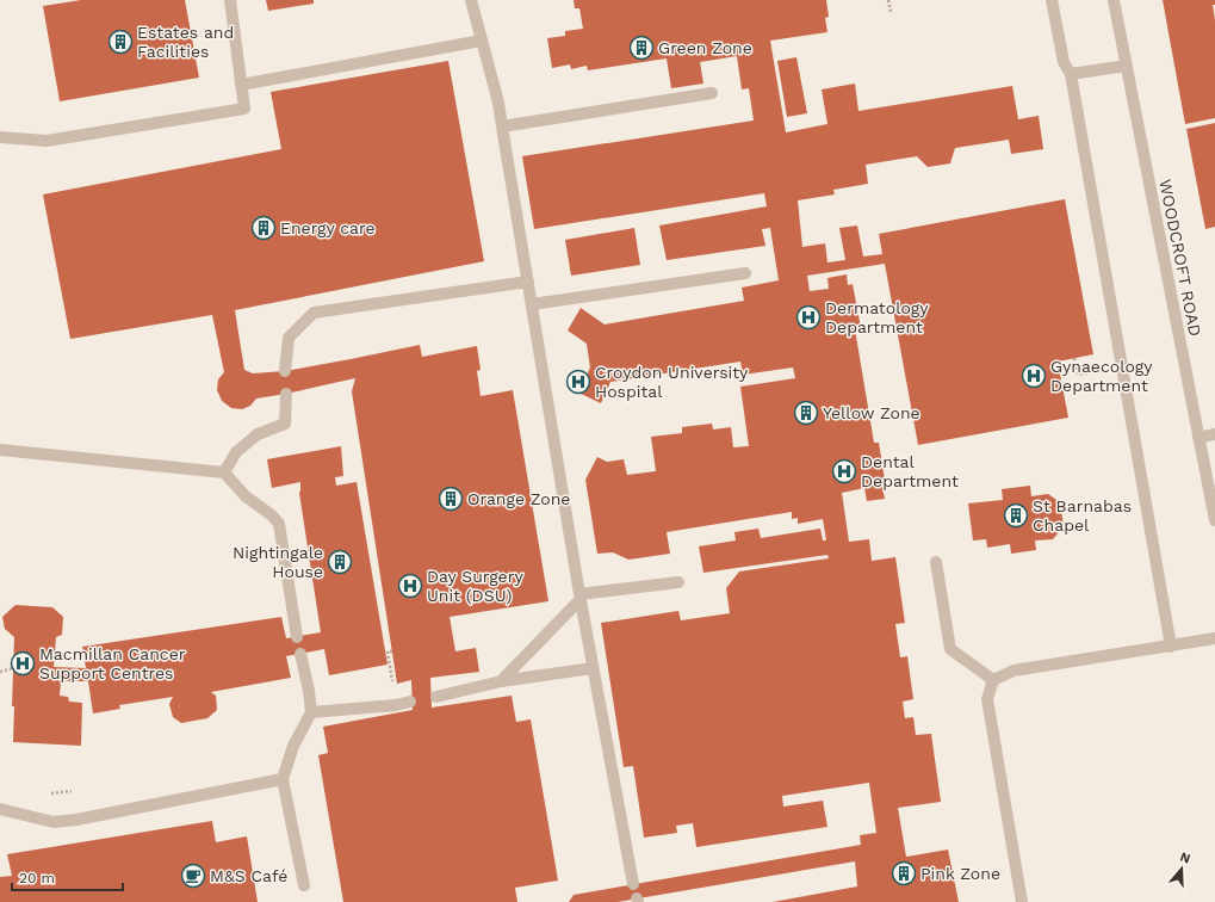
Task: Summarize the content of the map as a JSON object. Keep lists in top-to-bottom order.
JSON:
{
  "streets": {
    "street": ["WOODCROFT ROAD"]
  },
  "places": {
    "building": [
      "Estates and Facilities",
      "Green Zone",
      "Energy care",
      "Yellow Zone",
      "Orange Zone",
      "St Barnabas Chapel",
      "Nightingale House",
      "Pink Zone"
    ],
    "hospital": [
      "Dermatology Department",
      "Gynaecology Department",
      "Croydon University Hospital",
      "Dental Department",
      "Day Surgery Unit (DSU)",
      "Macmillan Cancer Support Centres"
    ],
    "cafe": ["M&S Café"]
  },
  "scale_bar": "20 m",
  "north": "top"
}
